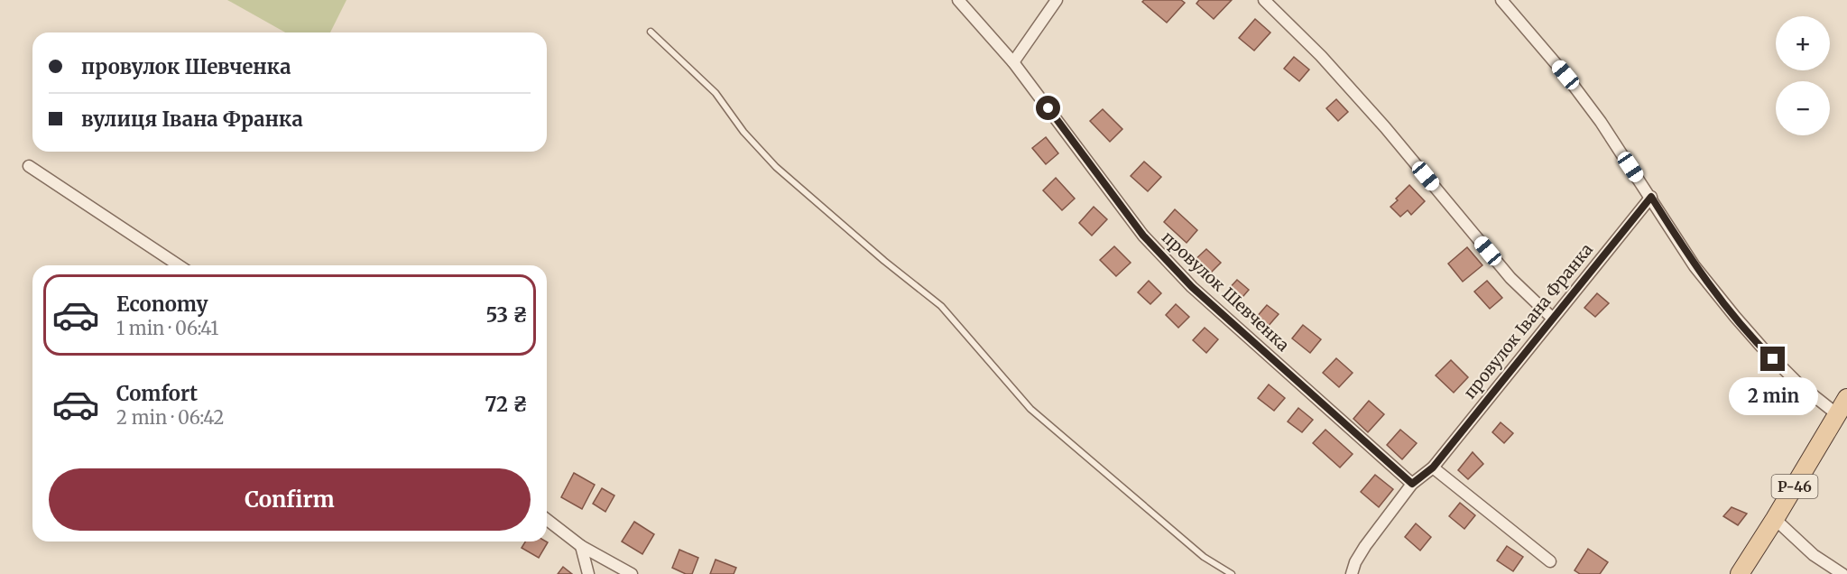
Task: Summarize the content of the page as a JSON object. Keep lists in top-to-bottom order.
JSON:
{
  "streets": {
    "main road": ["Р-46"],
    "street": ["провулок Шевченка", "провулок Івана Франка"]
  },
  "crossings": [
    ["провулок Шевченка", "провулок Івана Франка"]
  ],
  "page": {
    "map_buttons": ["+", "−"],
    "banner": ["провулок Шевченка", "вулиця Івана Франка"],
    "list": [
      {
        "name": "Economy",
        "note": "1 min · 06:41",
        "value": "53 ₴"
      },
      {
        "name": "Comfort",
        "note": "2 min · 06:42",
        "value": "72 ₴"
      }
    ],
    "bubble": "2 min",
    "buttons": "Confirm"
  }
}
